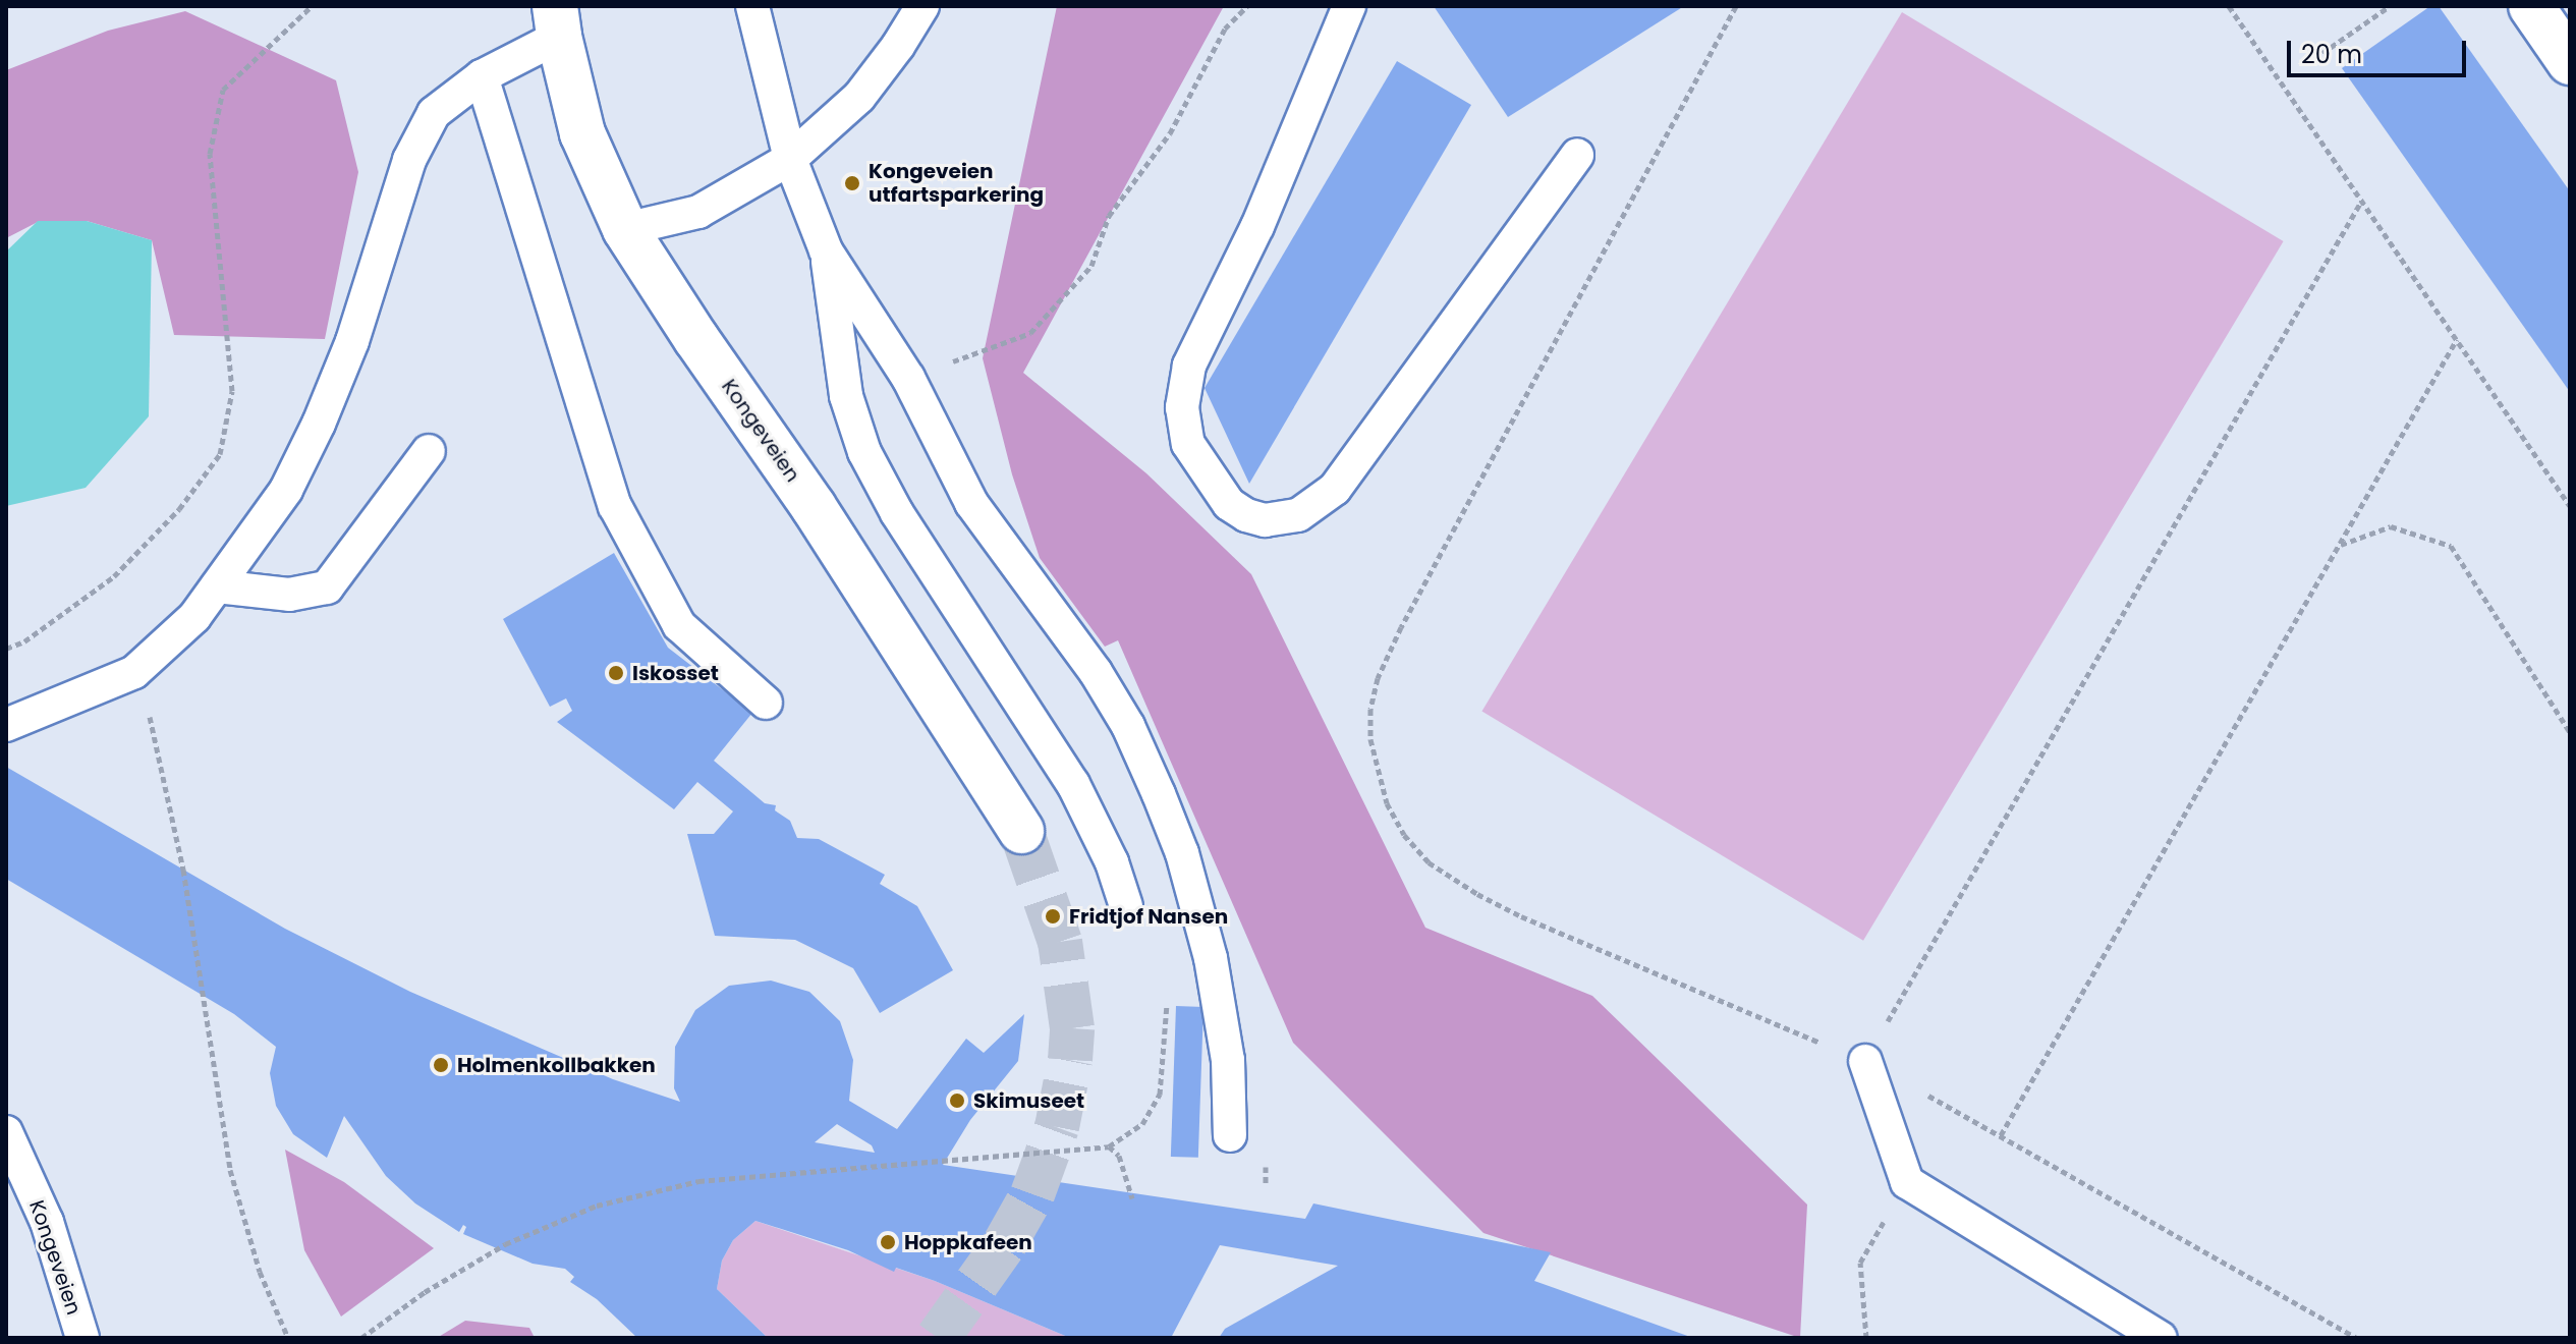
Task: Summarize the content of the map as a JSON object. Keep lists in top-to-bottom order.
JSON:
{
  "streets": {
    "street": ["Kongeveien"]
  },
  "places": [
    "Kongeveien utfartsparkering",
    "Iskosset",
    "Fridtjof Nansen",
    "Holmenkollbakken",
    "Skimuseet",
    "Hoppkafeen"
  ],
  "scale_bar": "20 m"
}
